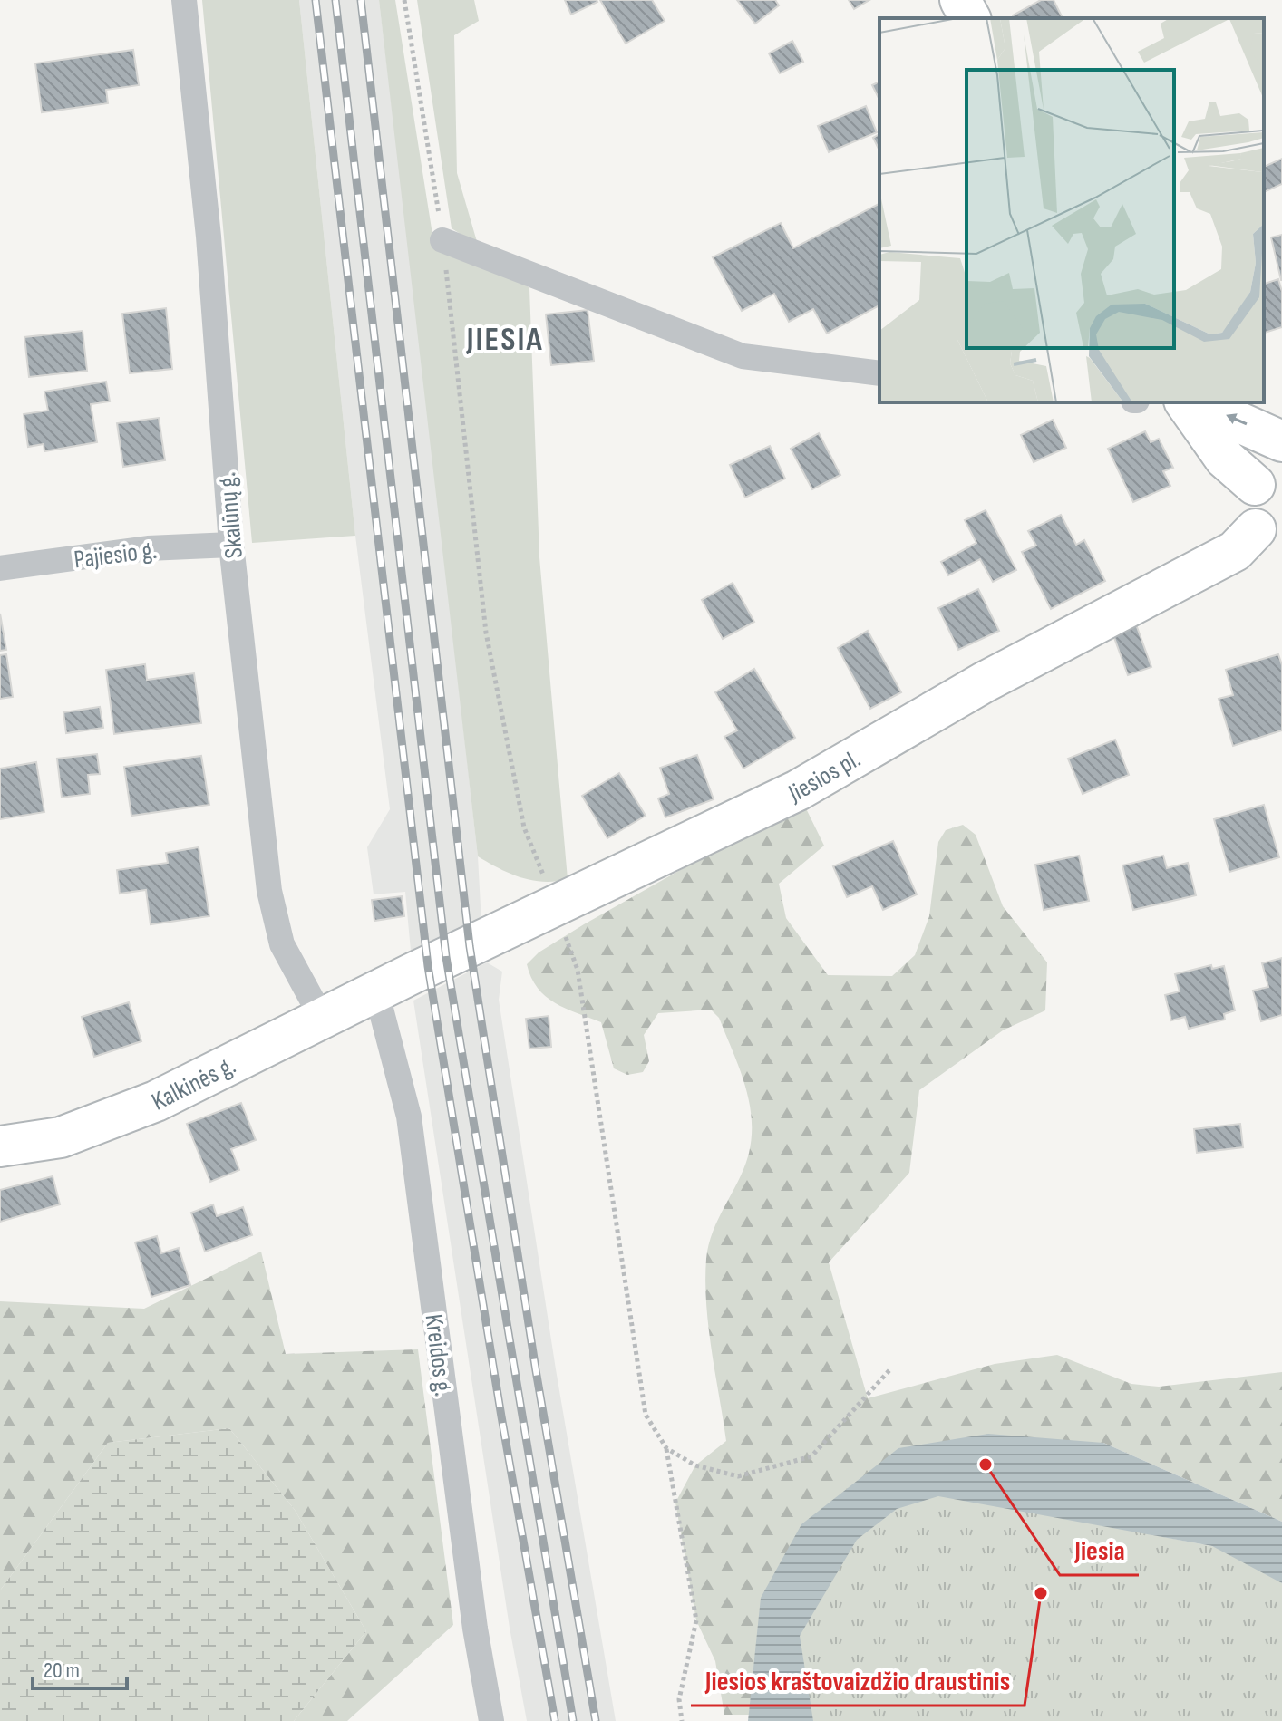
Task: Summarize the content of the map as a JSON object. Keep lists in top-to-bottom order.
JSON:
{
  "streets": {
    "main road": ["Jiesios pl.", "Kalkinės g."],
    "street": ["Skalūnų g.", "Pajiesio g.", "Kreidos g."]
  },
  "crossings": [
    ["Skalūnų g.", "Pajiesio g."],
    ["Skalūnų g.", "Kalkinės g."],
    ["Jiesios pl.", "Kalkinės g."],
    ["Jiesios pl.", "Kreidos g."],
    ["Kalkinės g.", "Kreidos g."]
  ],
  "districts": ["JIESIA"],
  "places": ["Jiesia", "Jiesios kraštovaizdžio draustinis"],
  "scale_bar": "20 m"
}
